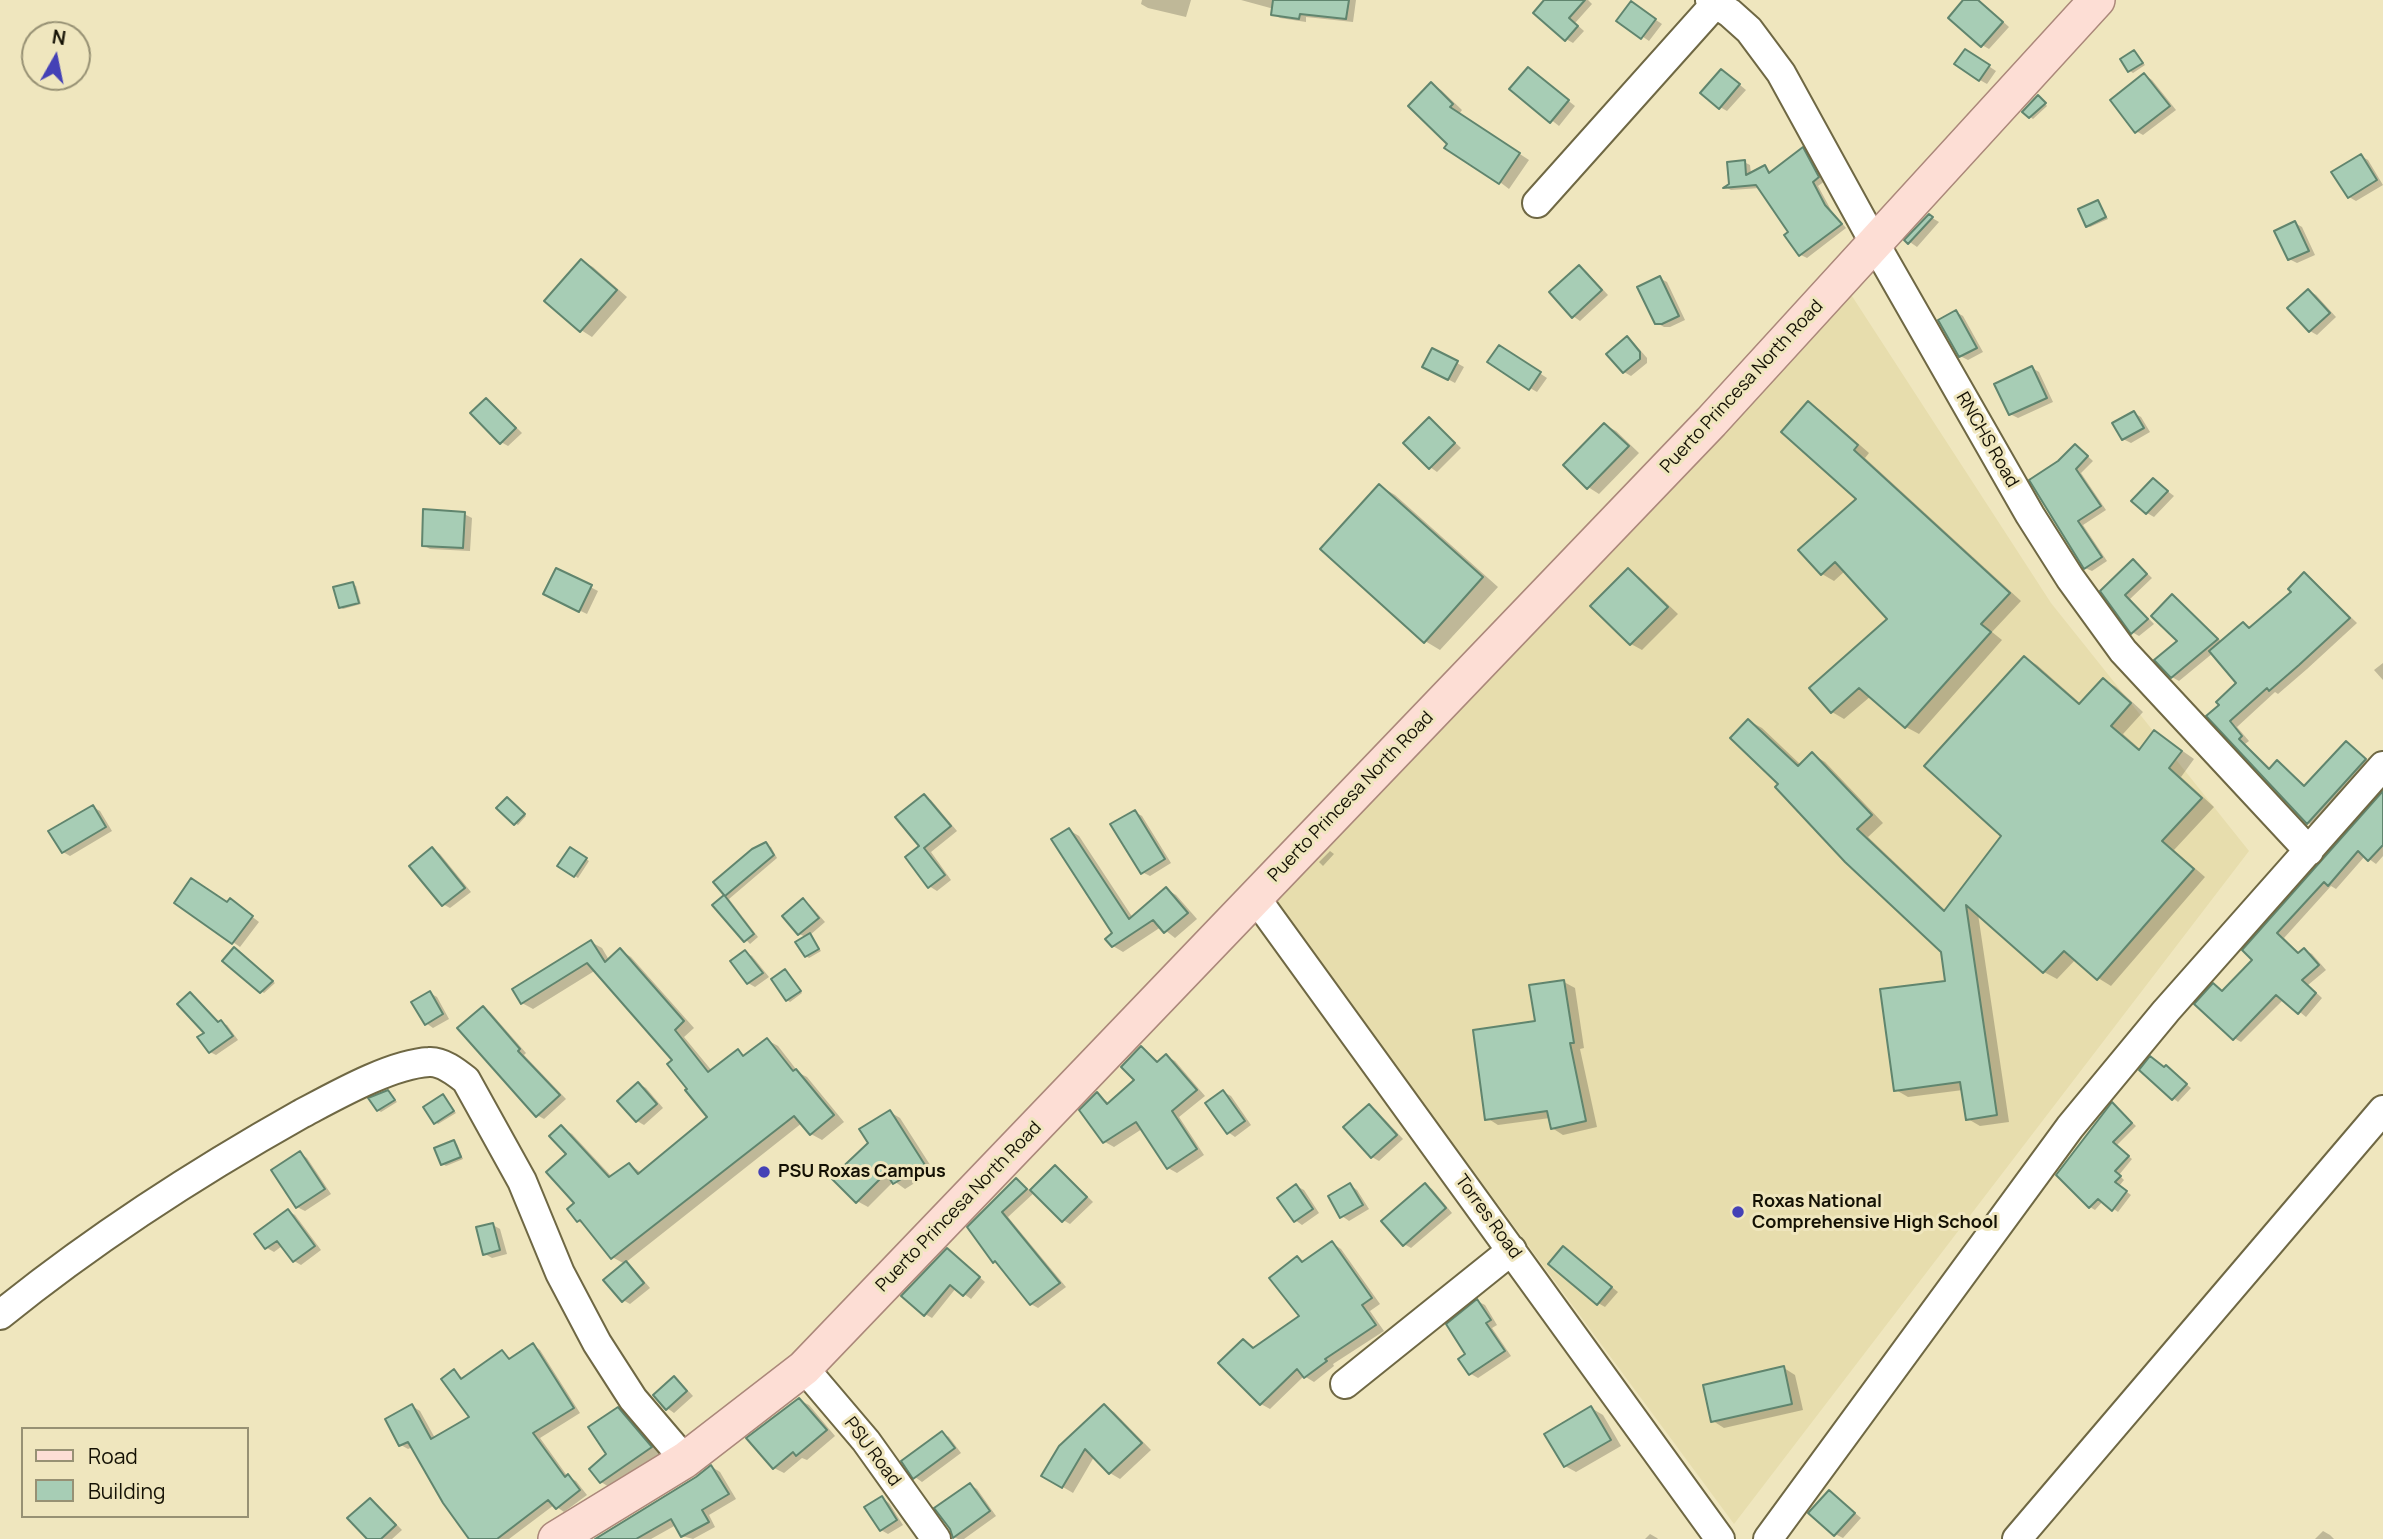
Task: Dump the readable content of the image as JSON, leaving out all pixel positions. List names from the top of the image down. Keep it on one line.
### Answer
{"streets":{"main road":["Puerto Princesa North Road"],"street":["RNCHS Road","Torres Road","PSU Road"]},"crossings":[["Puerto Princesa North Road","RNCHS Road"],["Puerto Princesa North Road","Torres Road"],["Puerto Princesa North Road","PSU Road"]],"places":["PSU Roxas Campus","Roxas National Comprehensive High School"],"legend":["Road","Building"],"north":"top"}
